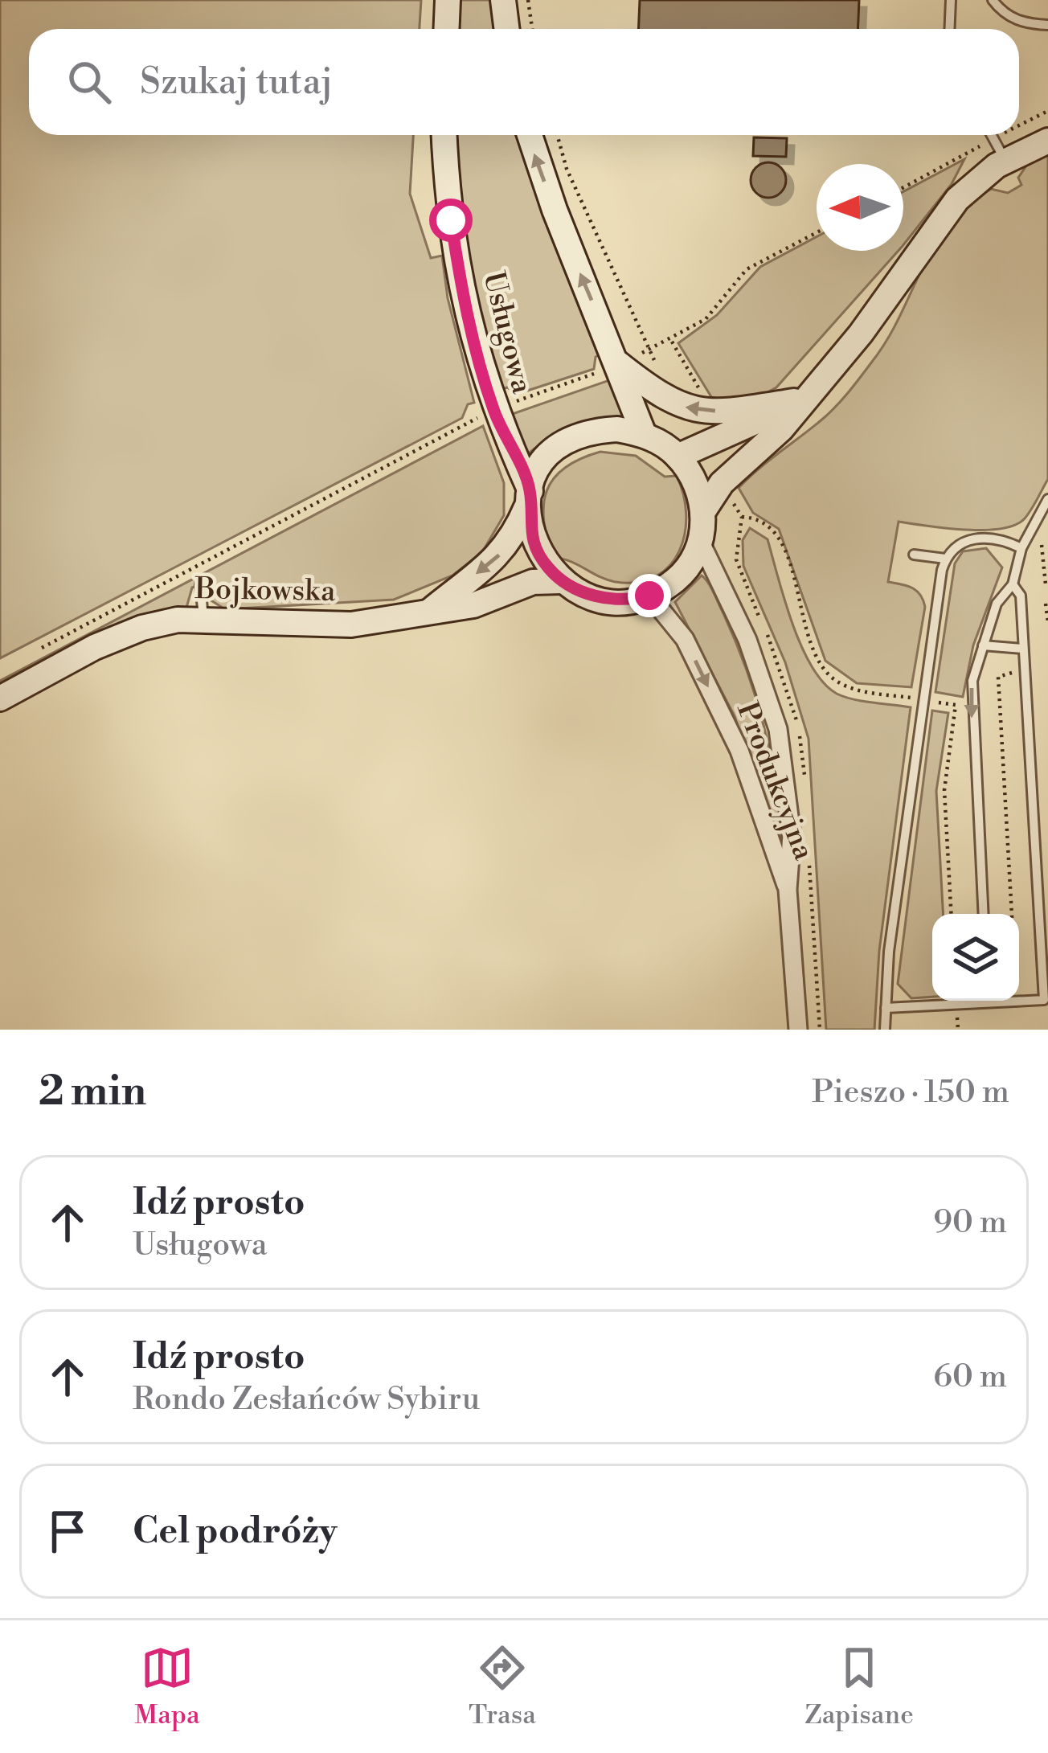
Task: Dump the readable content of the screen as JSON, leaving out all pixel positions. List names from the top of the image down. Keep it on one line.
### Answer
{"streets":{"street":["Usługowa","Bojkowska","Produkcyjna"]},"crossings":[["Usługowa","Bojkowska"],["Usługowa","Produkcyjna"],["Bojkowska","Produkcyjna"]],"north":"left","page":{"search":"Szukaj tutaj","heading":["2 min","Pieszo · 150 m"],"list":[["Idź prosto","Usługowa","90 m"],["Idź prosto","Rondo Zesłańców Sybiru","60 m"],"Cel podróży"],"nav":["Mapa","Trasa","Zapisane"]}}
